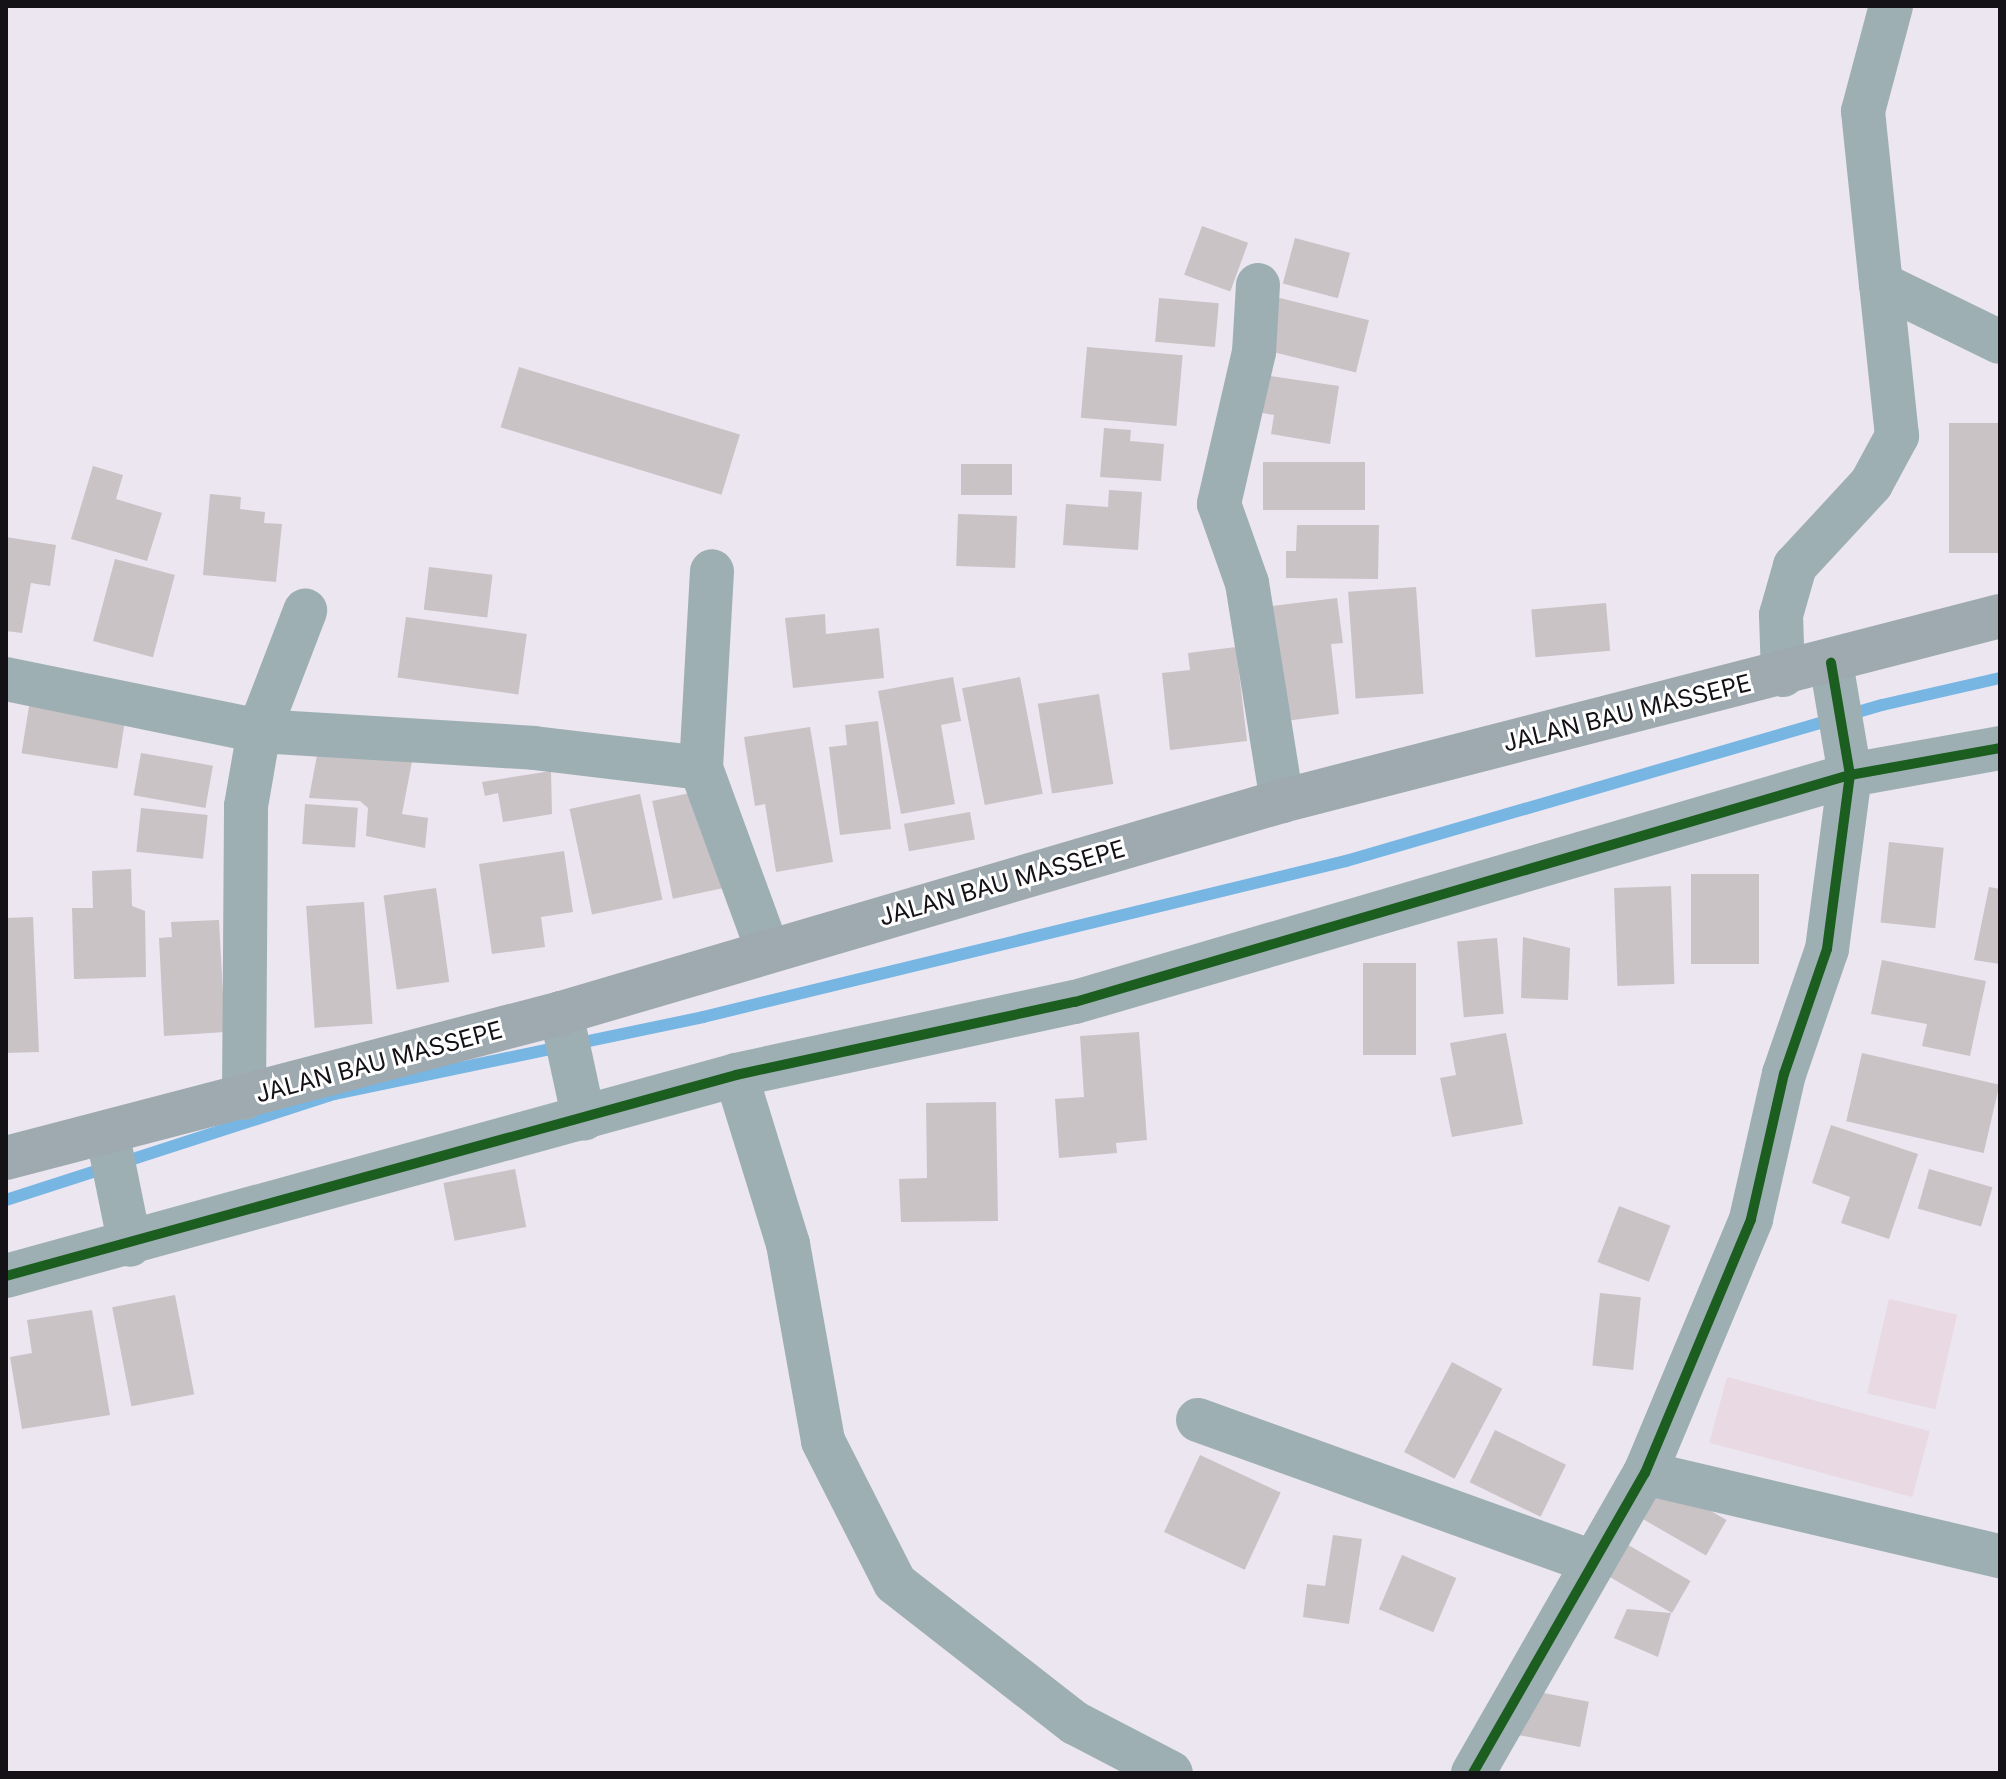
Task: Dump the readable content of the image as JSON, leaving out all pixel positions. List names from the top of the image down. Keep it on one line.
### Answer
{"streets":{"main road":["JALAN BAU MASSEPE"]}}
